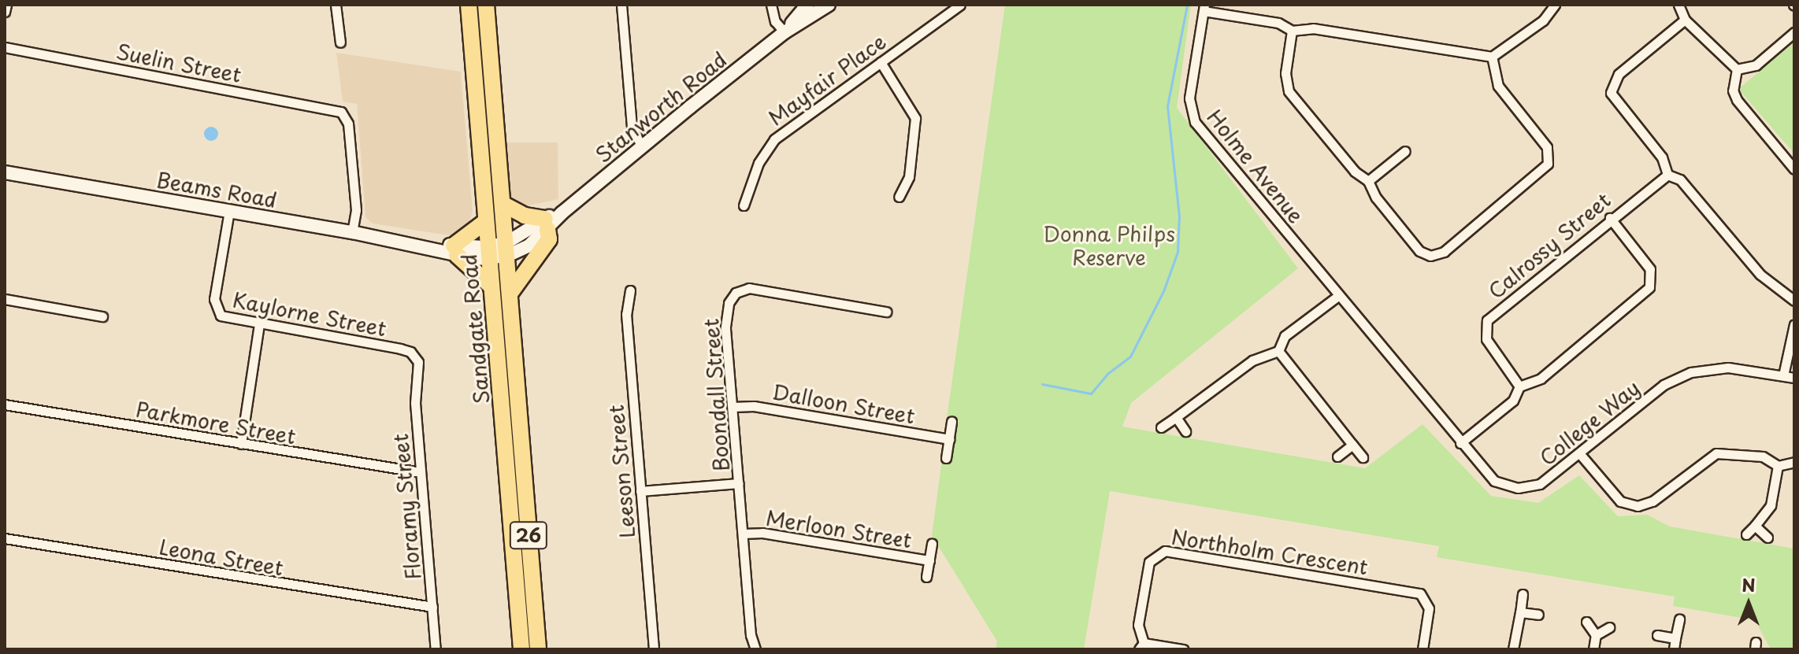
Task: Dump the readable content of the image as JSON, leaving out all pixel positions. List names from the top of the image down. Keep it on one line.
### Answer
{"streets":{"highway":["Sandgate Road","26"],"main road":["Stanworth Road","Beams Road"],"street":["Suelin Street","Mayfair Place","Holme Avenue","Calrossy Street","Kaylorne Street","Boondall Street","Dalloon Street","Parkmore Street","College Way","Leeson Street","Floramy Street","Merloon Street","Northholm Crescent","Leona Street"]},"crossings":[["Suelin Street","Beams Road"],["Stanworth Road","Beams Road"],["Stanworth Road","Sandgate Road"],["Holme Avenue","College Way"],["Beams Road","Kaylorne Street"],["Beams Road","Sandgate Road"],["Kaylorne Street","Floramy Street"],["Boondall Street","Dalloon Street"],["Boondall Street","Merloon Street"],["Parkmore Street","Floramy Street"],["Floramy Street","Leona Street"]],"parks":["Donna Philps Reserve"],"north":"top"}
